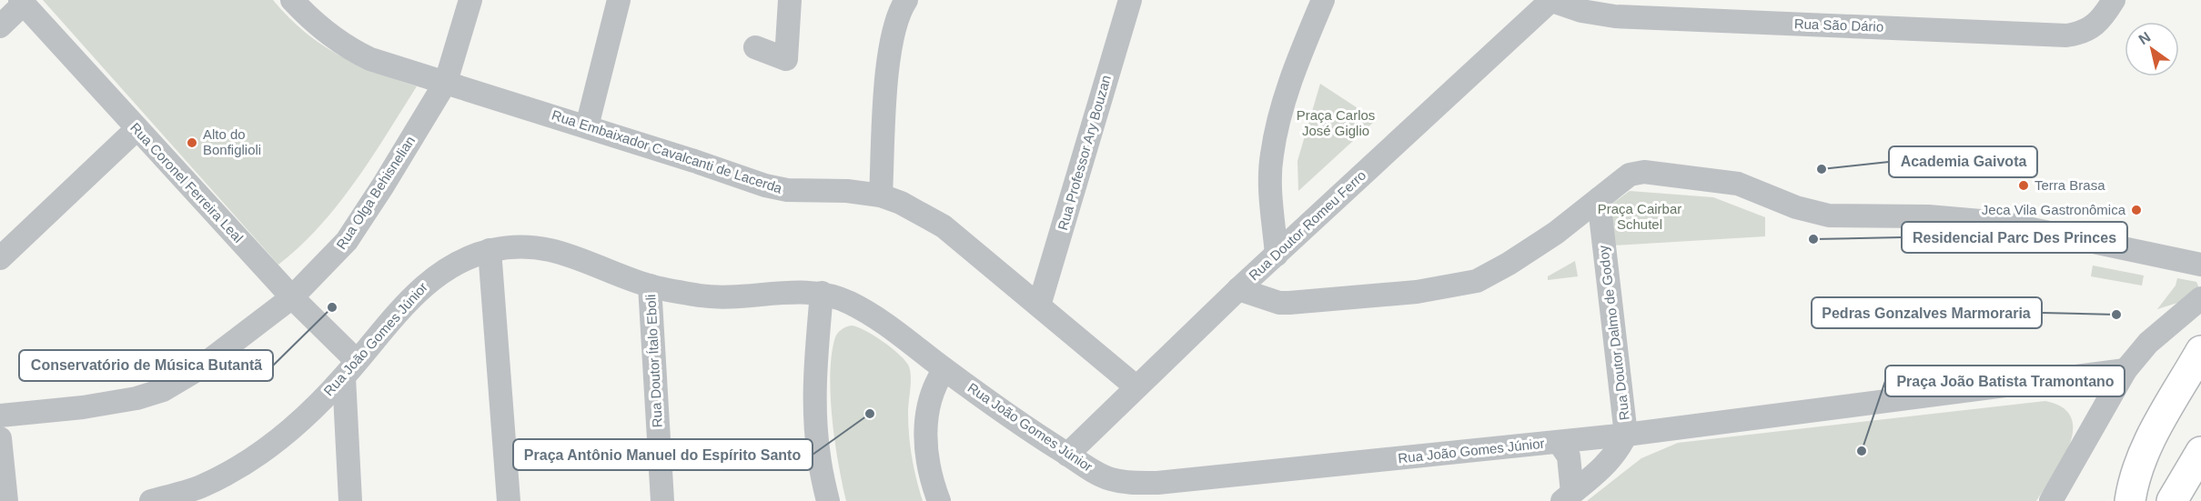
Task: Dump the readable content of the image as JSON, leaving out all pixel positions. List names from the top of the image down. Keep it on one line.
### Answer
{"streets":{"street":["Rua São Dário","Rua Embaixador Cavalcanti de Lacerda","Rua Professor Ary Bouzan","Rua Coronel Ferreira Leal","Rua Olga Behisnelian","Rua Doutor Romeu Ferro","Rua Doutor Dalmo de Godoy","Rua João Gomes Júnior","Rua Doutor Ítalo Eboli"]},"crossings":[["Rua São Dário","Rua Doutor Romeu Ferro"],["Rua Embaixador Cavalcanti de Lacerda","Rua Professor Ary Bouzan"],["Rua Embaixador Cavalcanti de Lacerda","Rua Olga Behisnelian"],["Rua Embaixador Cavalcanti de Lacerda","Rua Doutor Romeu Ferro"],["Rua Coronel Ferreira Leal","Rua Olga Behisnelian"],["Rua Coronel Ferreira Leal","Rua João Gomes Júnior"],["Rua Doutor Romeu Ferro","Rua João Gomes Júnior"],["Rua Doutor Dalmo de Godoy","Rua João Gomes Júnior"],["Rua João Gomes Júnior","Rua Doutor Ítalo Eboli"]],"parks":["Praça Carlos José Giglio","Praça Cairbar Schutel"],"places":["Alto do Bonfiglioli","Academia Gaivota","Terra Brasa","Jeca Vila Gastronômica","Residencial Parc Des Princes","Conservatório de Música Butantã","Pedras Gonzalves Marmoraria","Praça Antônio Manuel do Espírito Santo","Praça João Batista Tramontano"],"north":"top left"}
